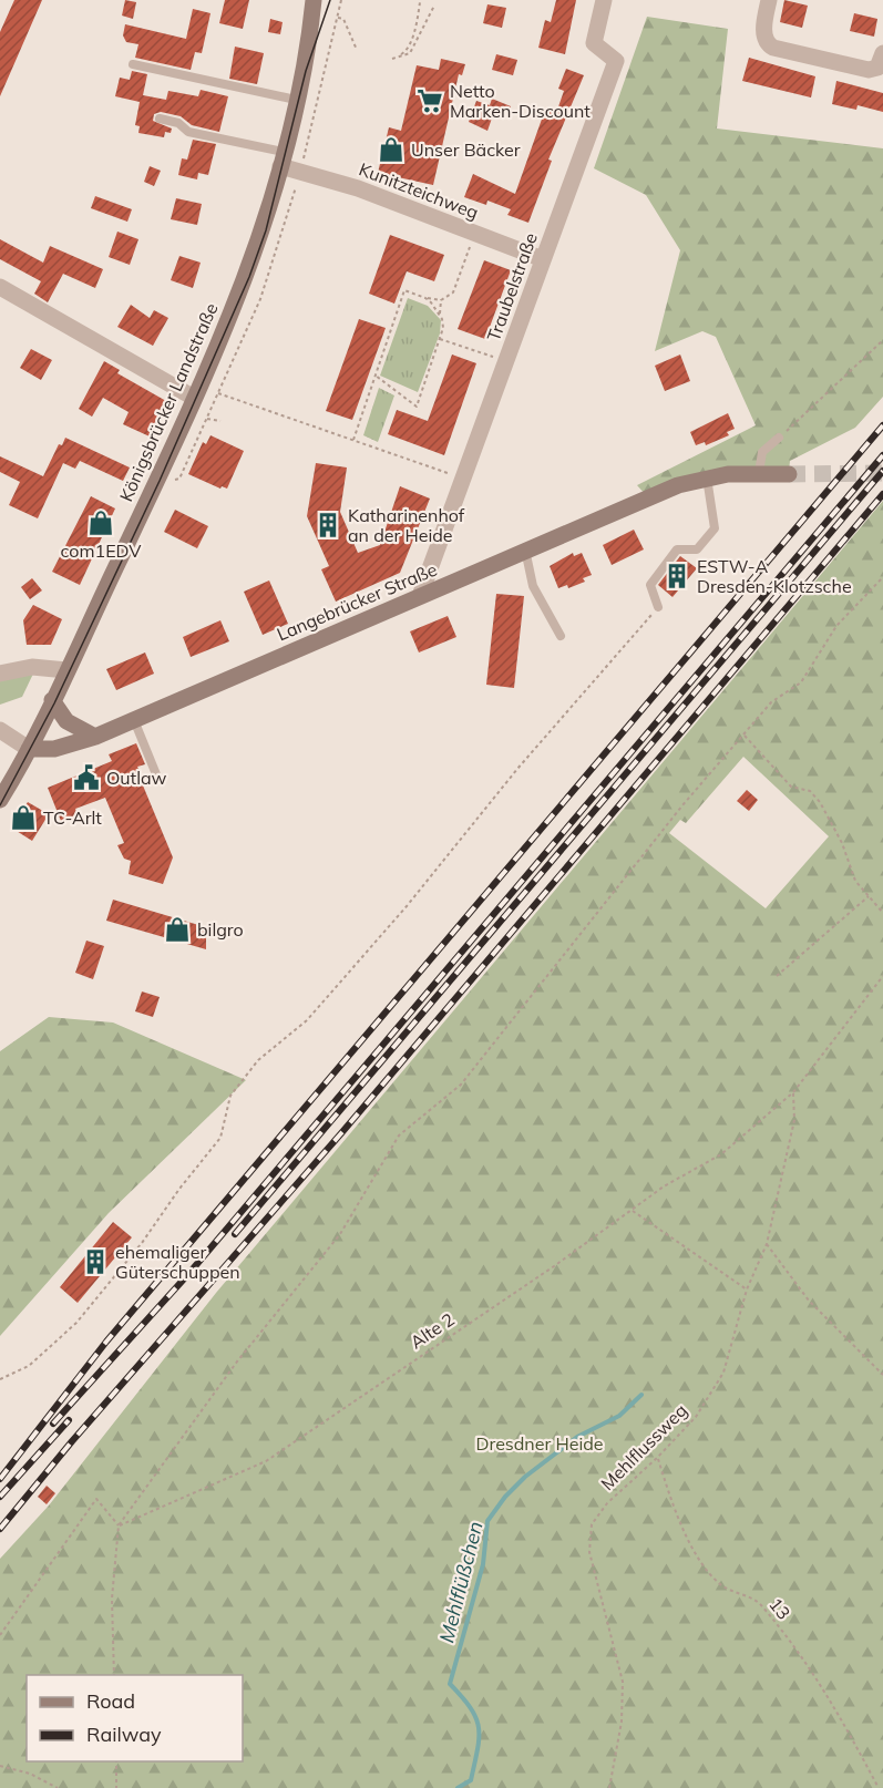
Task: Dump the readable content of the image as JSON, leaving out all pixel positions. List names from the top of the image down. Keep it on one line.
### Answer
{"streets":{"main road":["Königsbrücker Landstraße","Langebrücker Straße"],"street":["Kunitzteichweg","Traubelstraße"],"path":["Alte 2","Mehlflussweg","13"]},"crossings":[["Kunitzteichweg","Traubelstraße"],["Kunitzteichweg","Königsbrücker Landstraße"],["Traubelstraße","Langebrücker Straße"],["Königsbrücker Landstraße","Langebrücker Straße"],["Alte 2","Mehlflussweg"],["Mehlflussweg","13"]],"water":["Mehlflüßchen"],"parks":["Dresdner Heide"],"places":{"supermarket":["Netto Marken-Discount"],"shop":["Unser Bäcker","com1EDV","TC-Arlt","bilgro"],"building":["Katharinenhof an der Heide","ESTW-A Dresden-Klotzsche","ehemaliger Güterschuppen"],"public building":["Outlaw"]},"legend":["Road","Railway"]}
